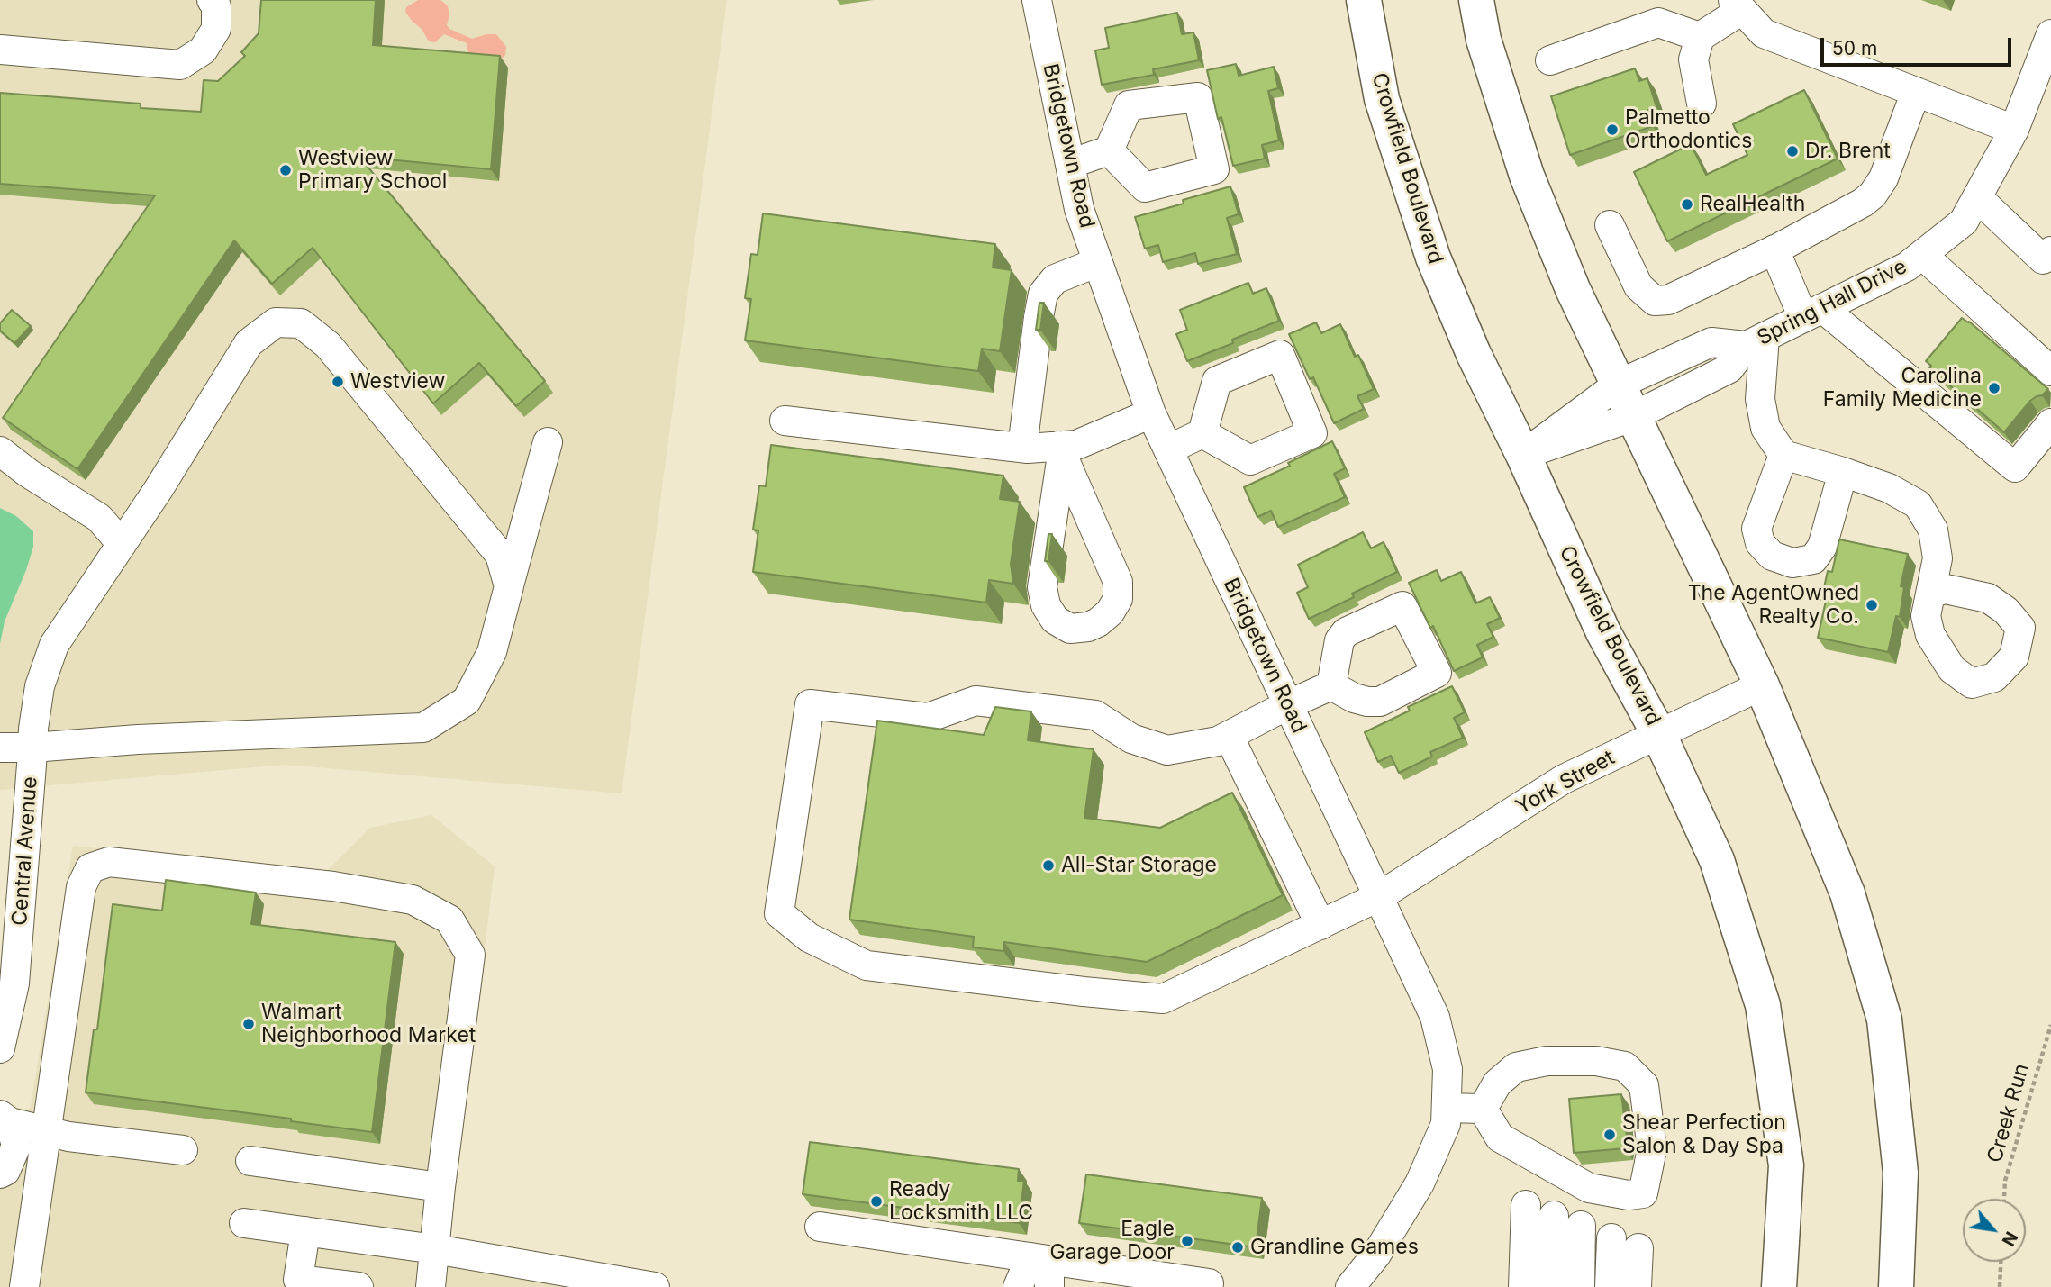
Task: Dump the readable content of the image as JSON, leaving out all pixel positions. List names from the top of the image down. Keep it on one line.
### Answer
{"streets":{"main road":["Crowfield Boulevard"],"street":["Bridgetown Road","Spring Hall Drive","York Street","Central Avenue"],"path":["Creek Run"]},"crossings":[["Bridgetown Road","York Street"],["Crowfield Boulevard","Spring Hall Drive"],["Crowfield Boulevard","York Street"]],"places":["Palmetto Orthodontics","Dr. Brent","Westview Primary School","RealHealth","Westview","Carolina Family Medicine","The AgentOwned Realty Co.","All-Star Storage","Walmart Neighborhood Market","Shear Perfection Salon & Day Spa","Ready Locksmith LLC","Eagle Garage Door","Grandline Games"],"scale_bar":"50 m","north":"bottom right"}
